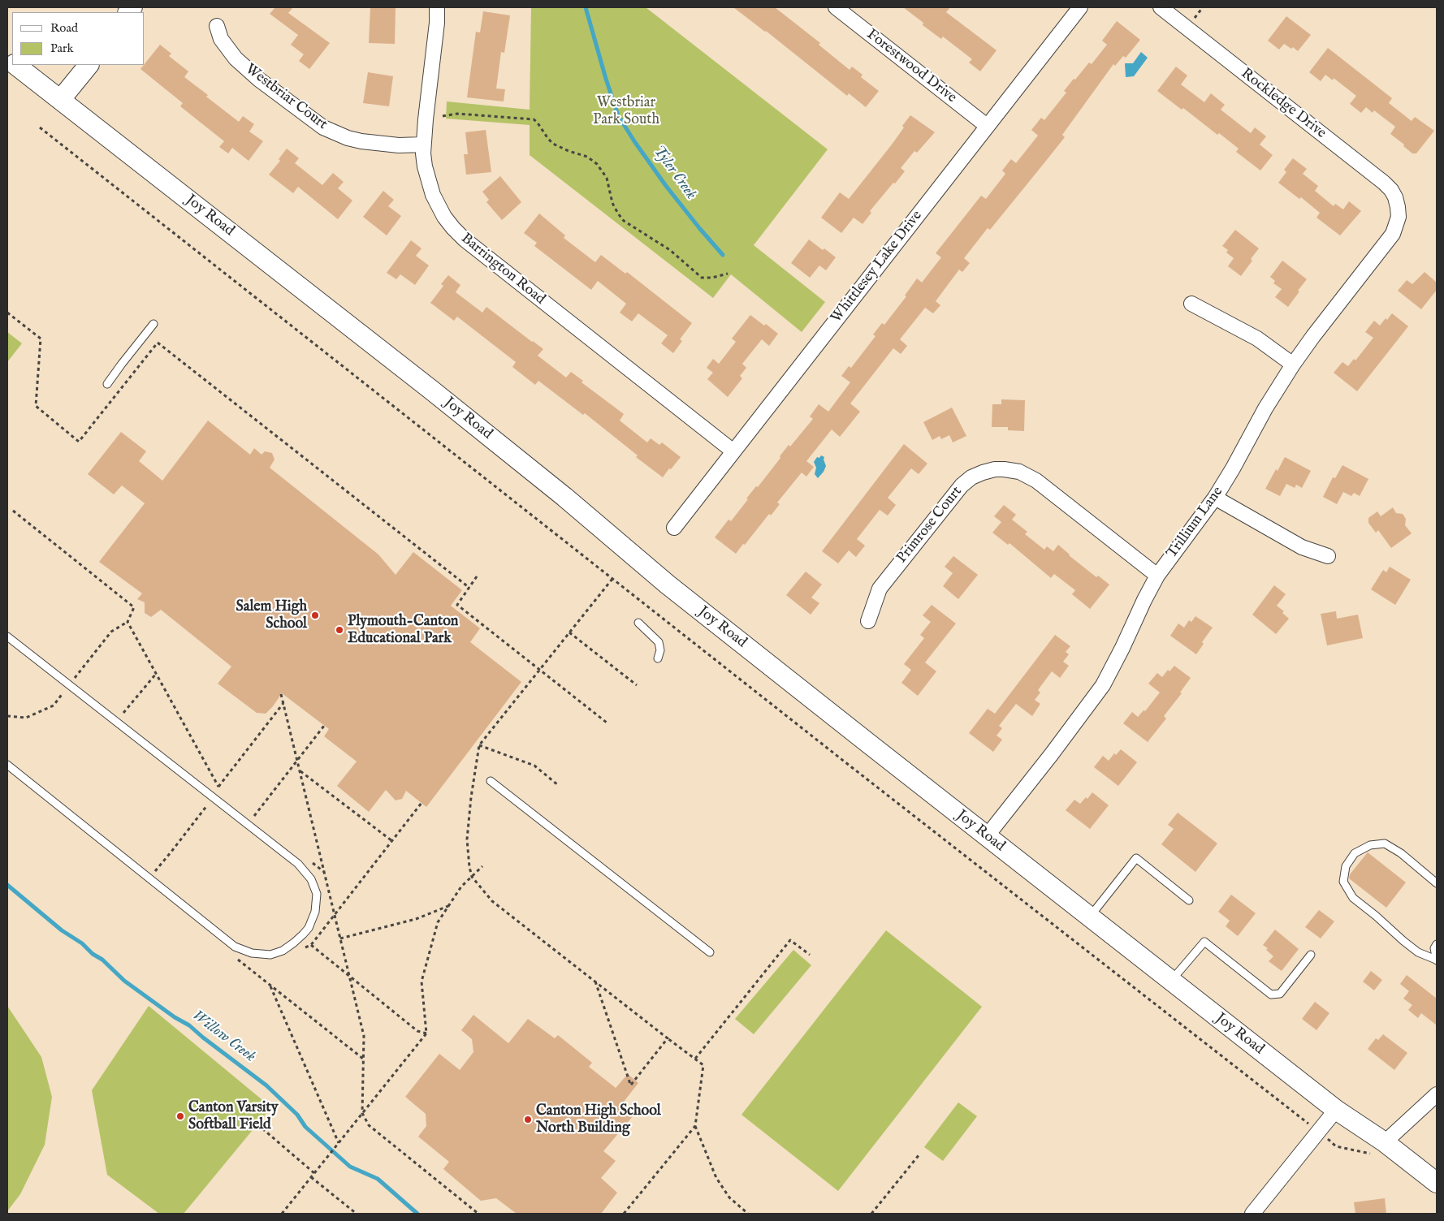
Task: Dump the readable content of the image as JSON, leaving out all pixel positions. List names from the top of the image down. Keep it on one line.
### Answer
{"streets":{"street":["Forestwood Drive","Westbriar Court","Rockledge Drive","Joy Road","Whittlesey Lake Drive","Barrington Road","Trillium Lane","Primrose Court"]},"crossings":[["Forestwood Drive","Whittlesey Lake Drive"],["Westbriar Court","Barrington Road"],["Rockledge Drive","Trillium Lane"],["Joy Road","Trillium Lane"],["Whittlesey Lake Drive","Barrington Road"],["Trillium Lane","Primrose Court"]],"water":["Tyler Creek","Willow Creek"],"parks":["Westbriar Park South"],"places":["Salem High School","Plymouth-Canton Educational Park","Canton Varsity Softball Field","Canton High School North Building"],"legend":["Road","Park"]}
